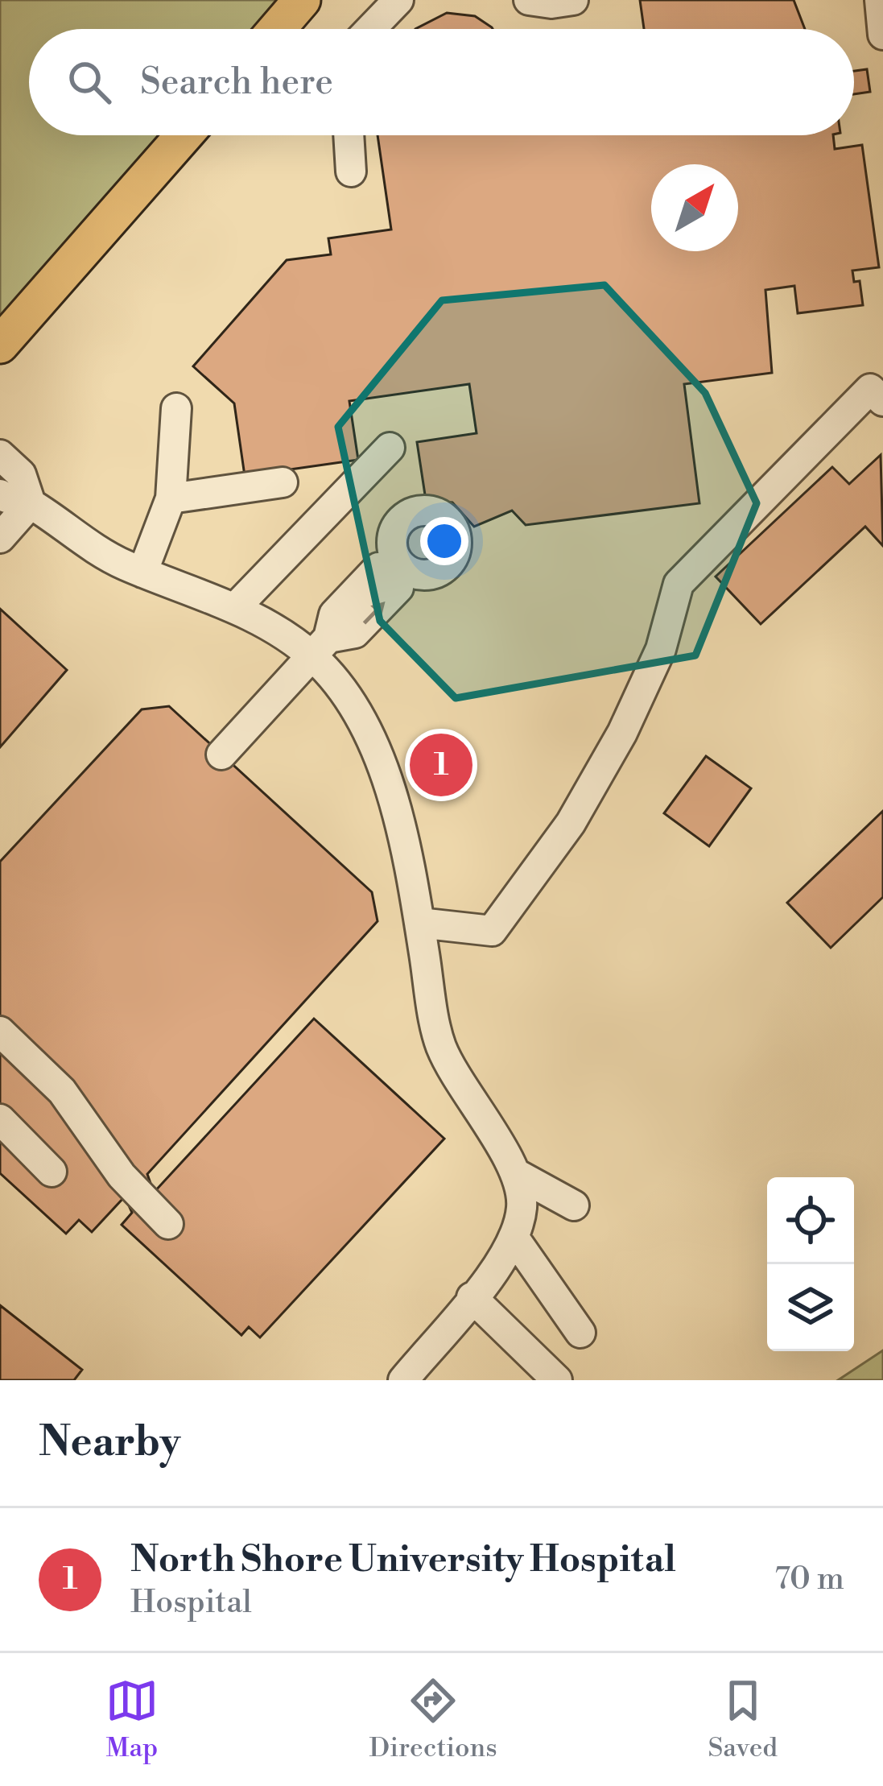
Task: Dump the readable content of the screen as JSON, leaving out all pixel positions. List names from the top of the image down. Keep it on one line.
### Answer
{"north":"top right","page":{"search":"Search here","pins":"1","heading":"Nearby","list":[{"mark":"1","name":"North Shore University Hospital","note":"Hospital","value":"70 m"}],"nav":["Map","Directions","Saved"]}}
